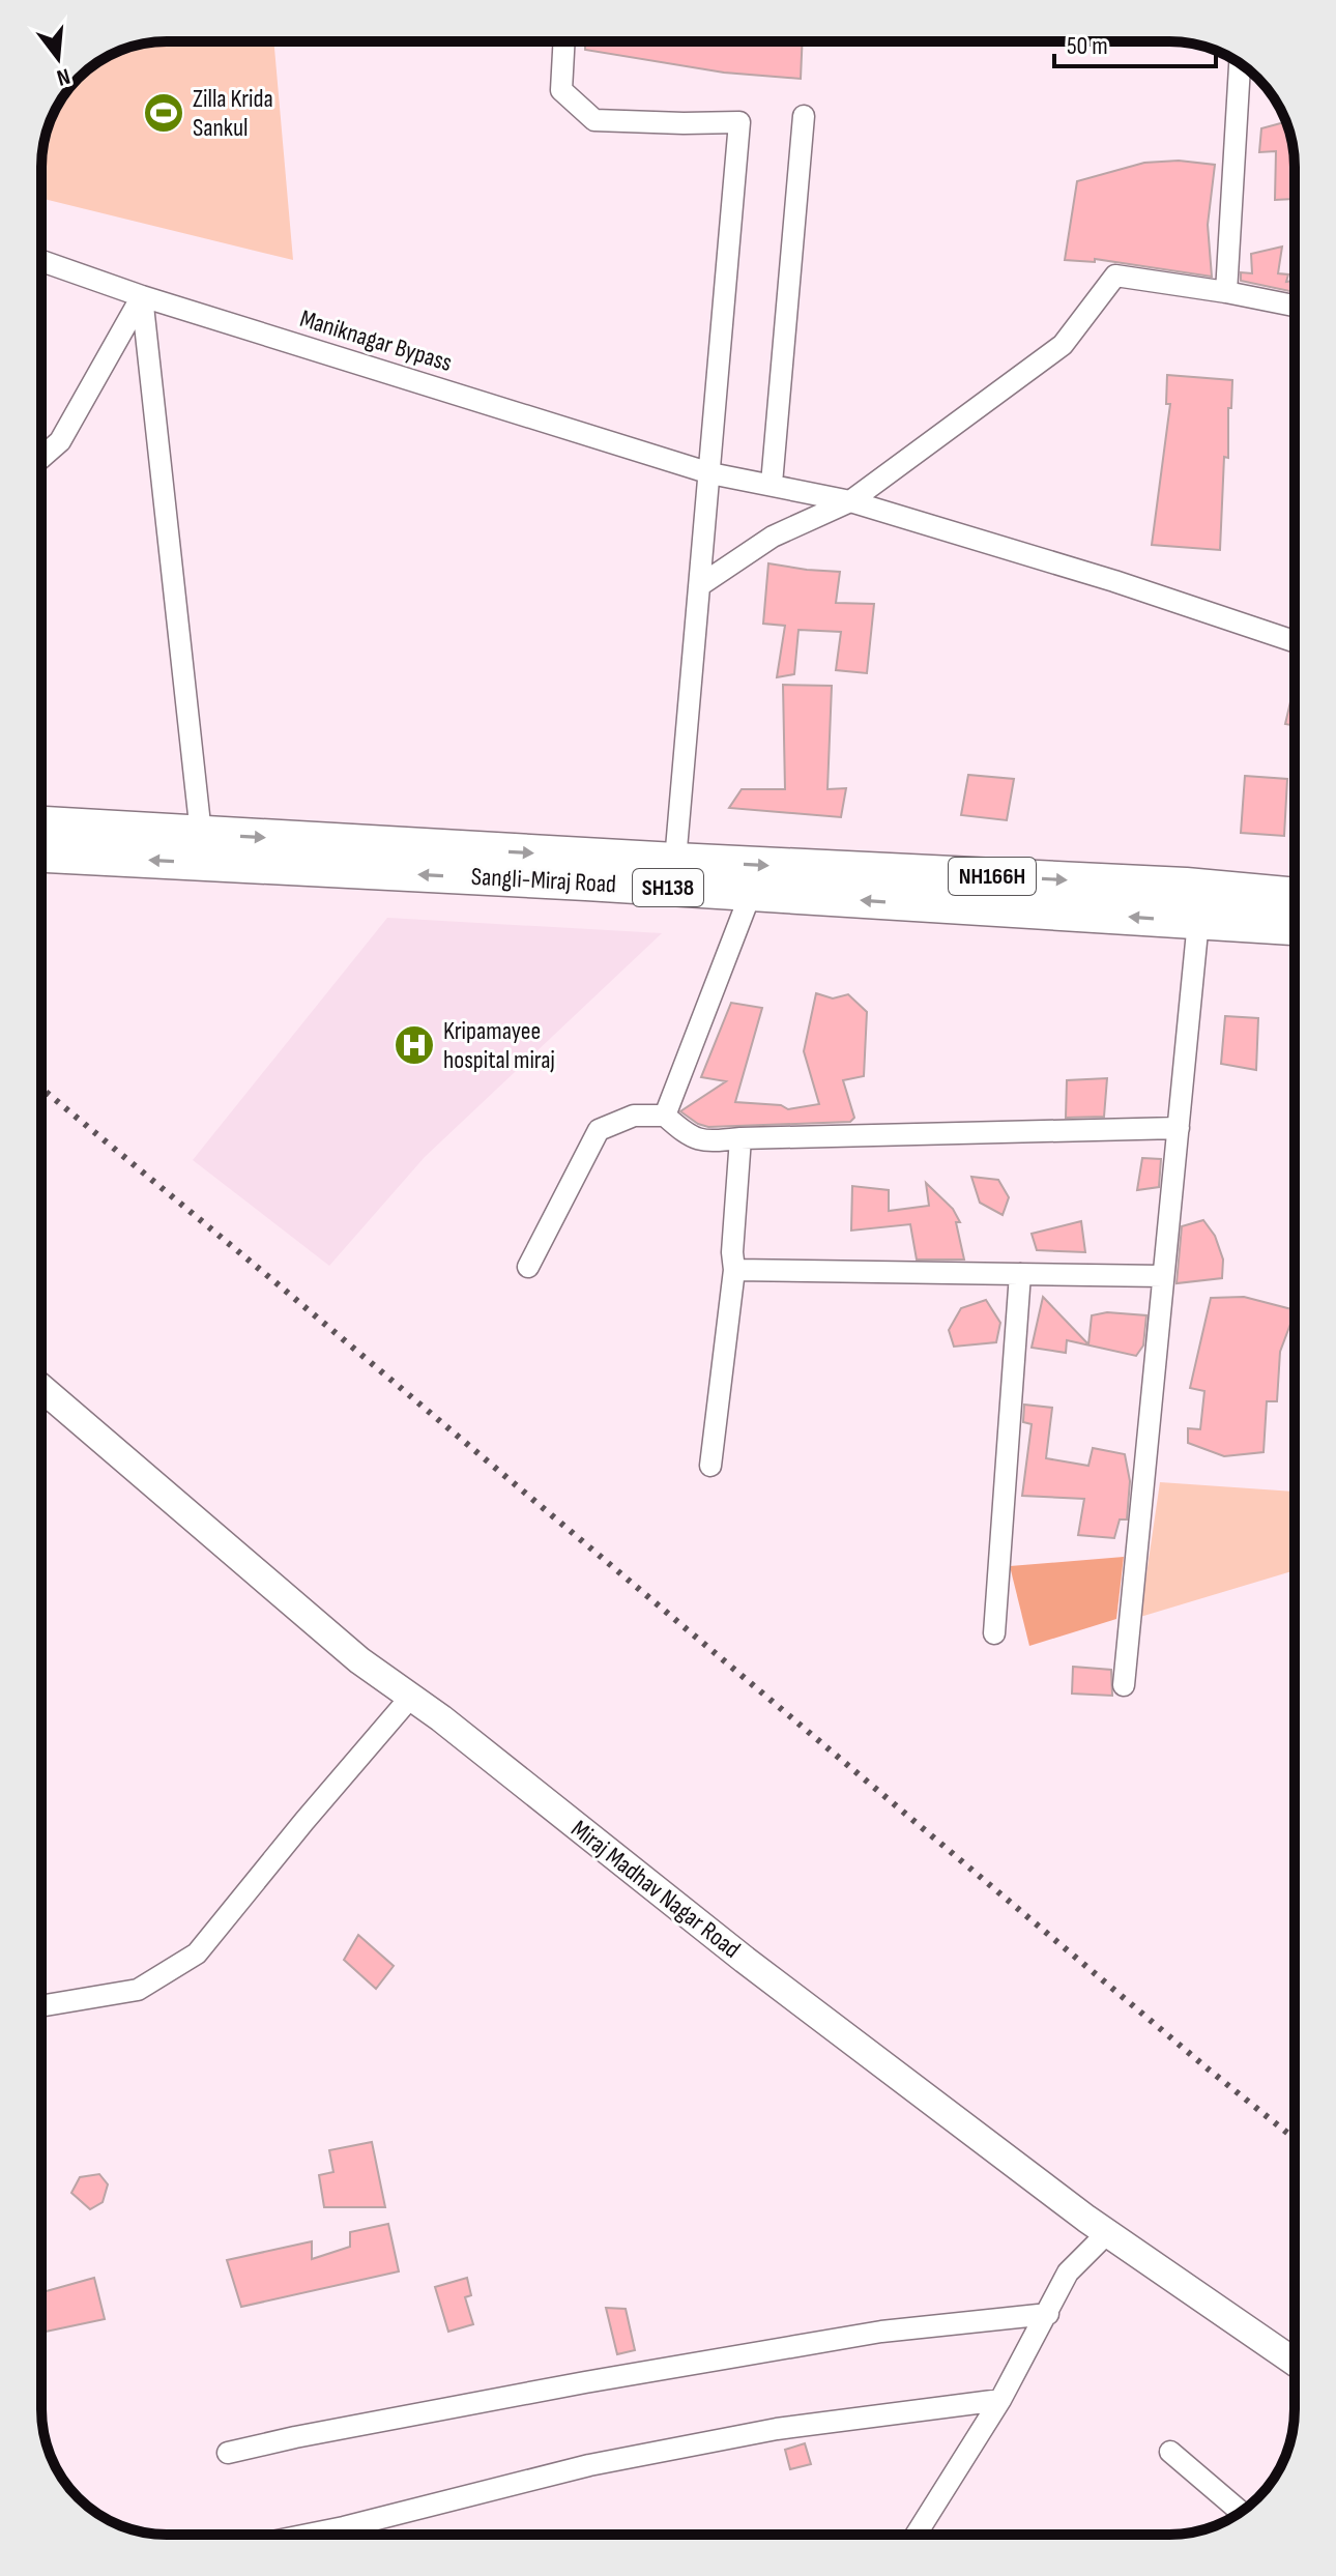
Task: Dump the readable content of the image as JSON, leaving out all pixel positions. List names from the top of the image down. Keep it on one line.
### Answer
{"streets":{"highway":["NH166H","Sangli-Miraj Road","SH138"],"street":["Maniknagar Bypass","Miraj Madhav Nagar Road"]},"places":{"sports":["Zilla Krida Sankul"],"hospital":["Kripamayee hospital miraj"]},"scale_bar":"50 m","north":"bottom"}
